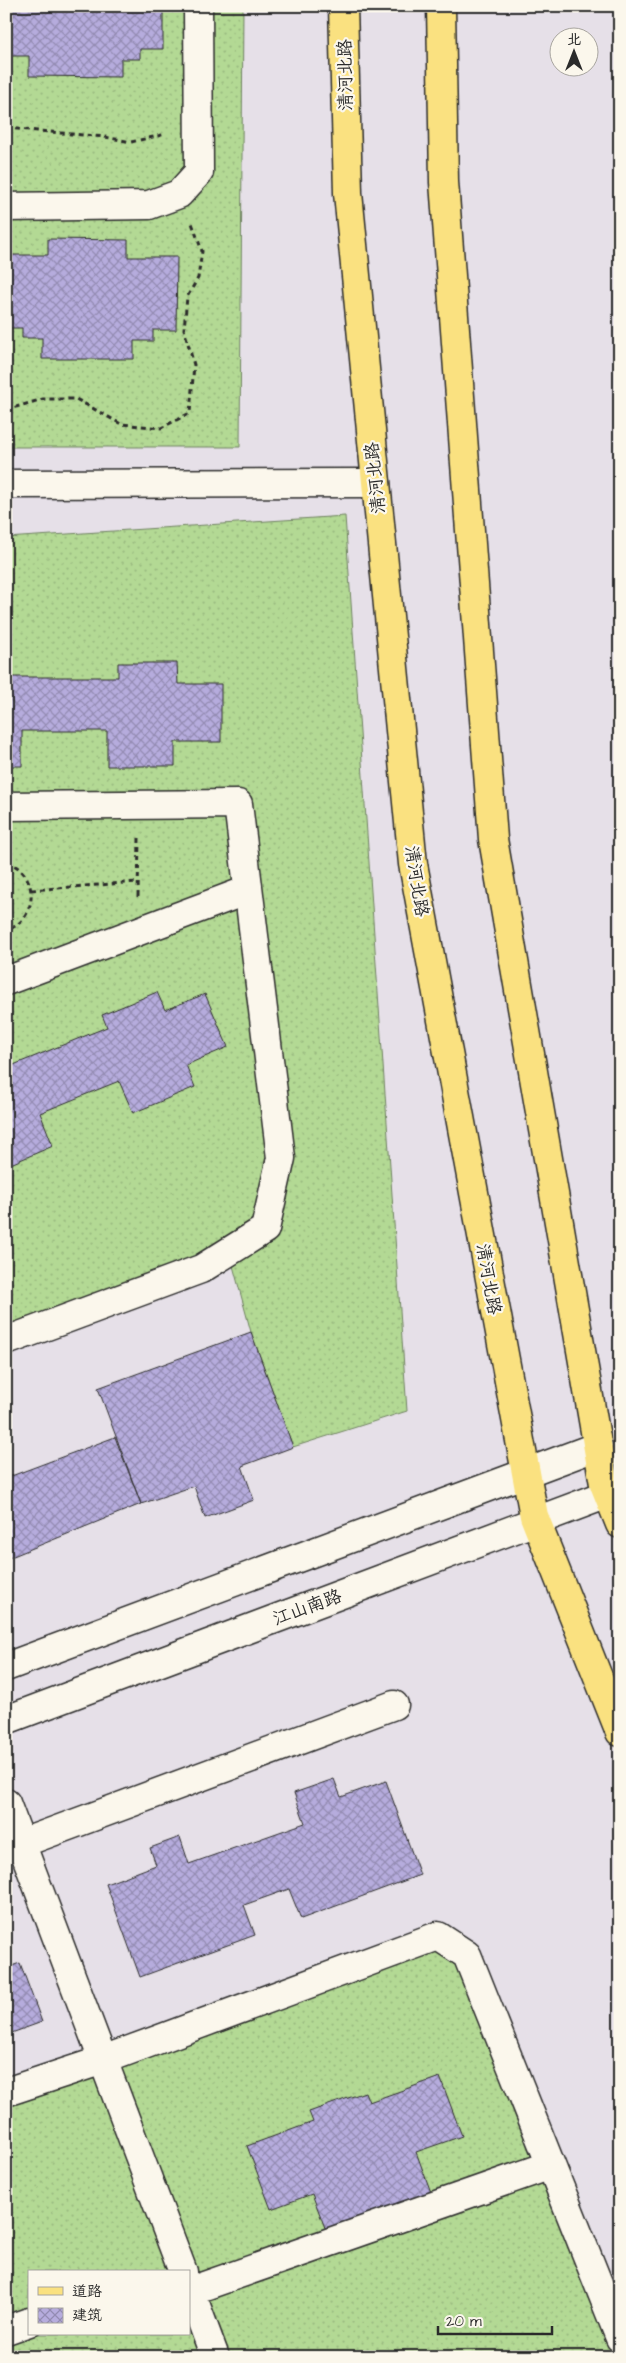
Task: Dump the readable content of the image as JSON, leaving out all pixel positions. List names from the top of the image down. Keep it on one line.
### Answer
{"streets":{"main road":["清河北路"],"street":["江山南路"]},"crossings":[["清河北路","江山南路"]],"legend":["道路","建筑"],"scale_bar":"20 m","north":"top"}
